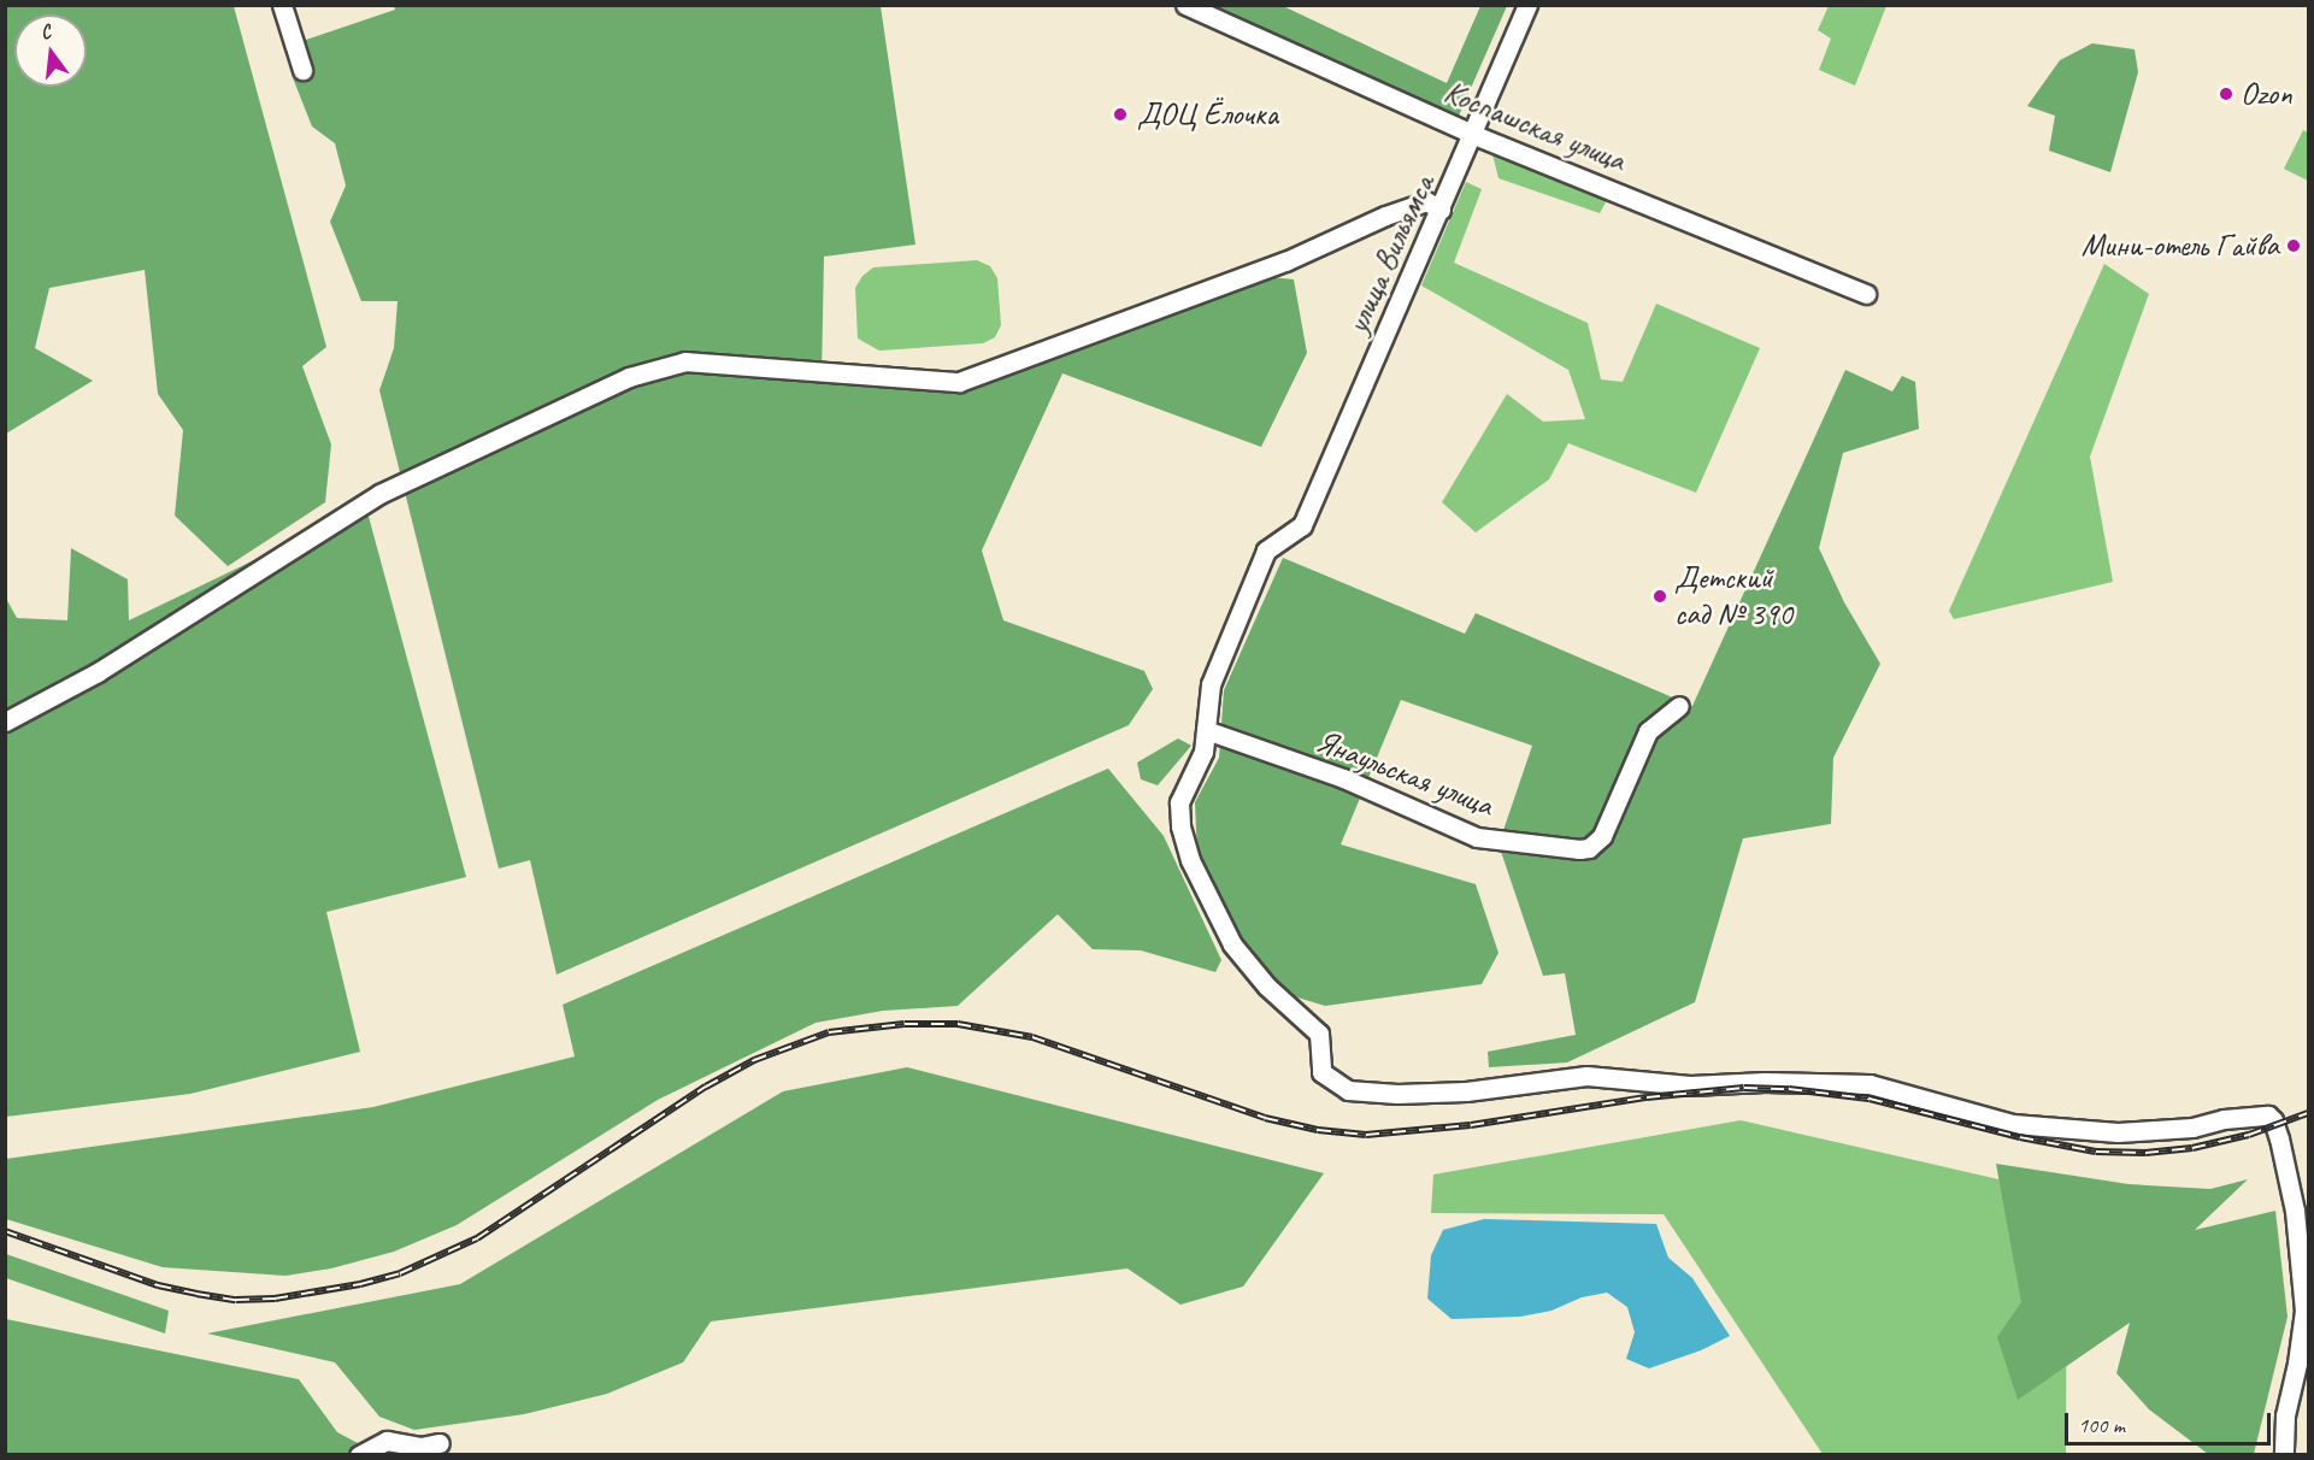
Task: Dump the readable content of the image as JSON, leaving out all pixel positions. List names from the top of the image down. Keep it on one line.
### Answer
{"streets":{"street":["Коспашская улица","улица Вильямса","Янаульская улица"]},"crossings":[["Коспашская улица","улица Вильямса"],["улица Вильямса","Янаульская улица"]],"places":["Ozon","ДОЦ Ёлочка","Мини-отель Гайва","Детский сад № 390"],"scale_bar":"100 m","north":"top"}
